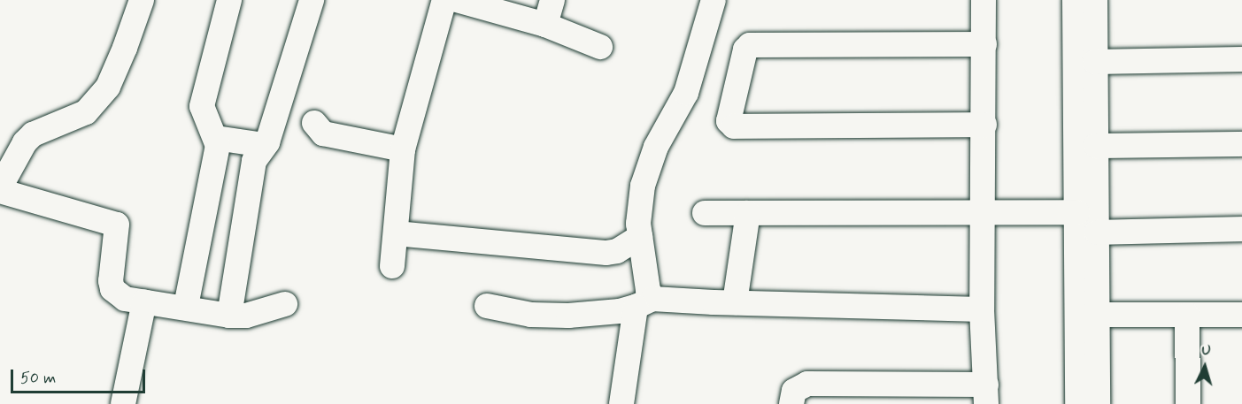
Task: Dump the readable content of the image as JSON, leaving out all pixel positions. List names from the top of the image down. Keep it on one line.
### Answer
{"scale_bar":"50 m","north":"top"}
